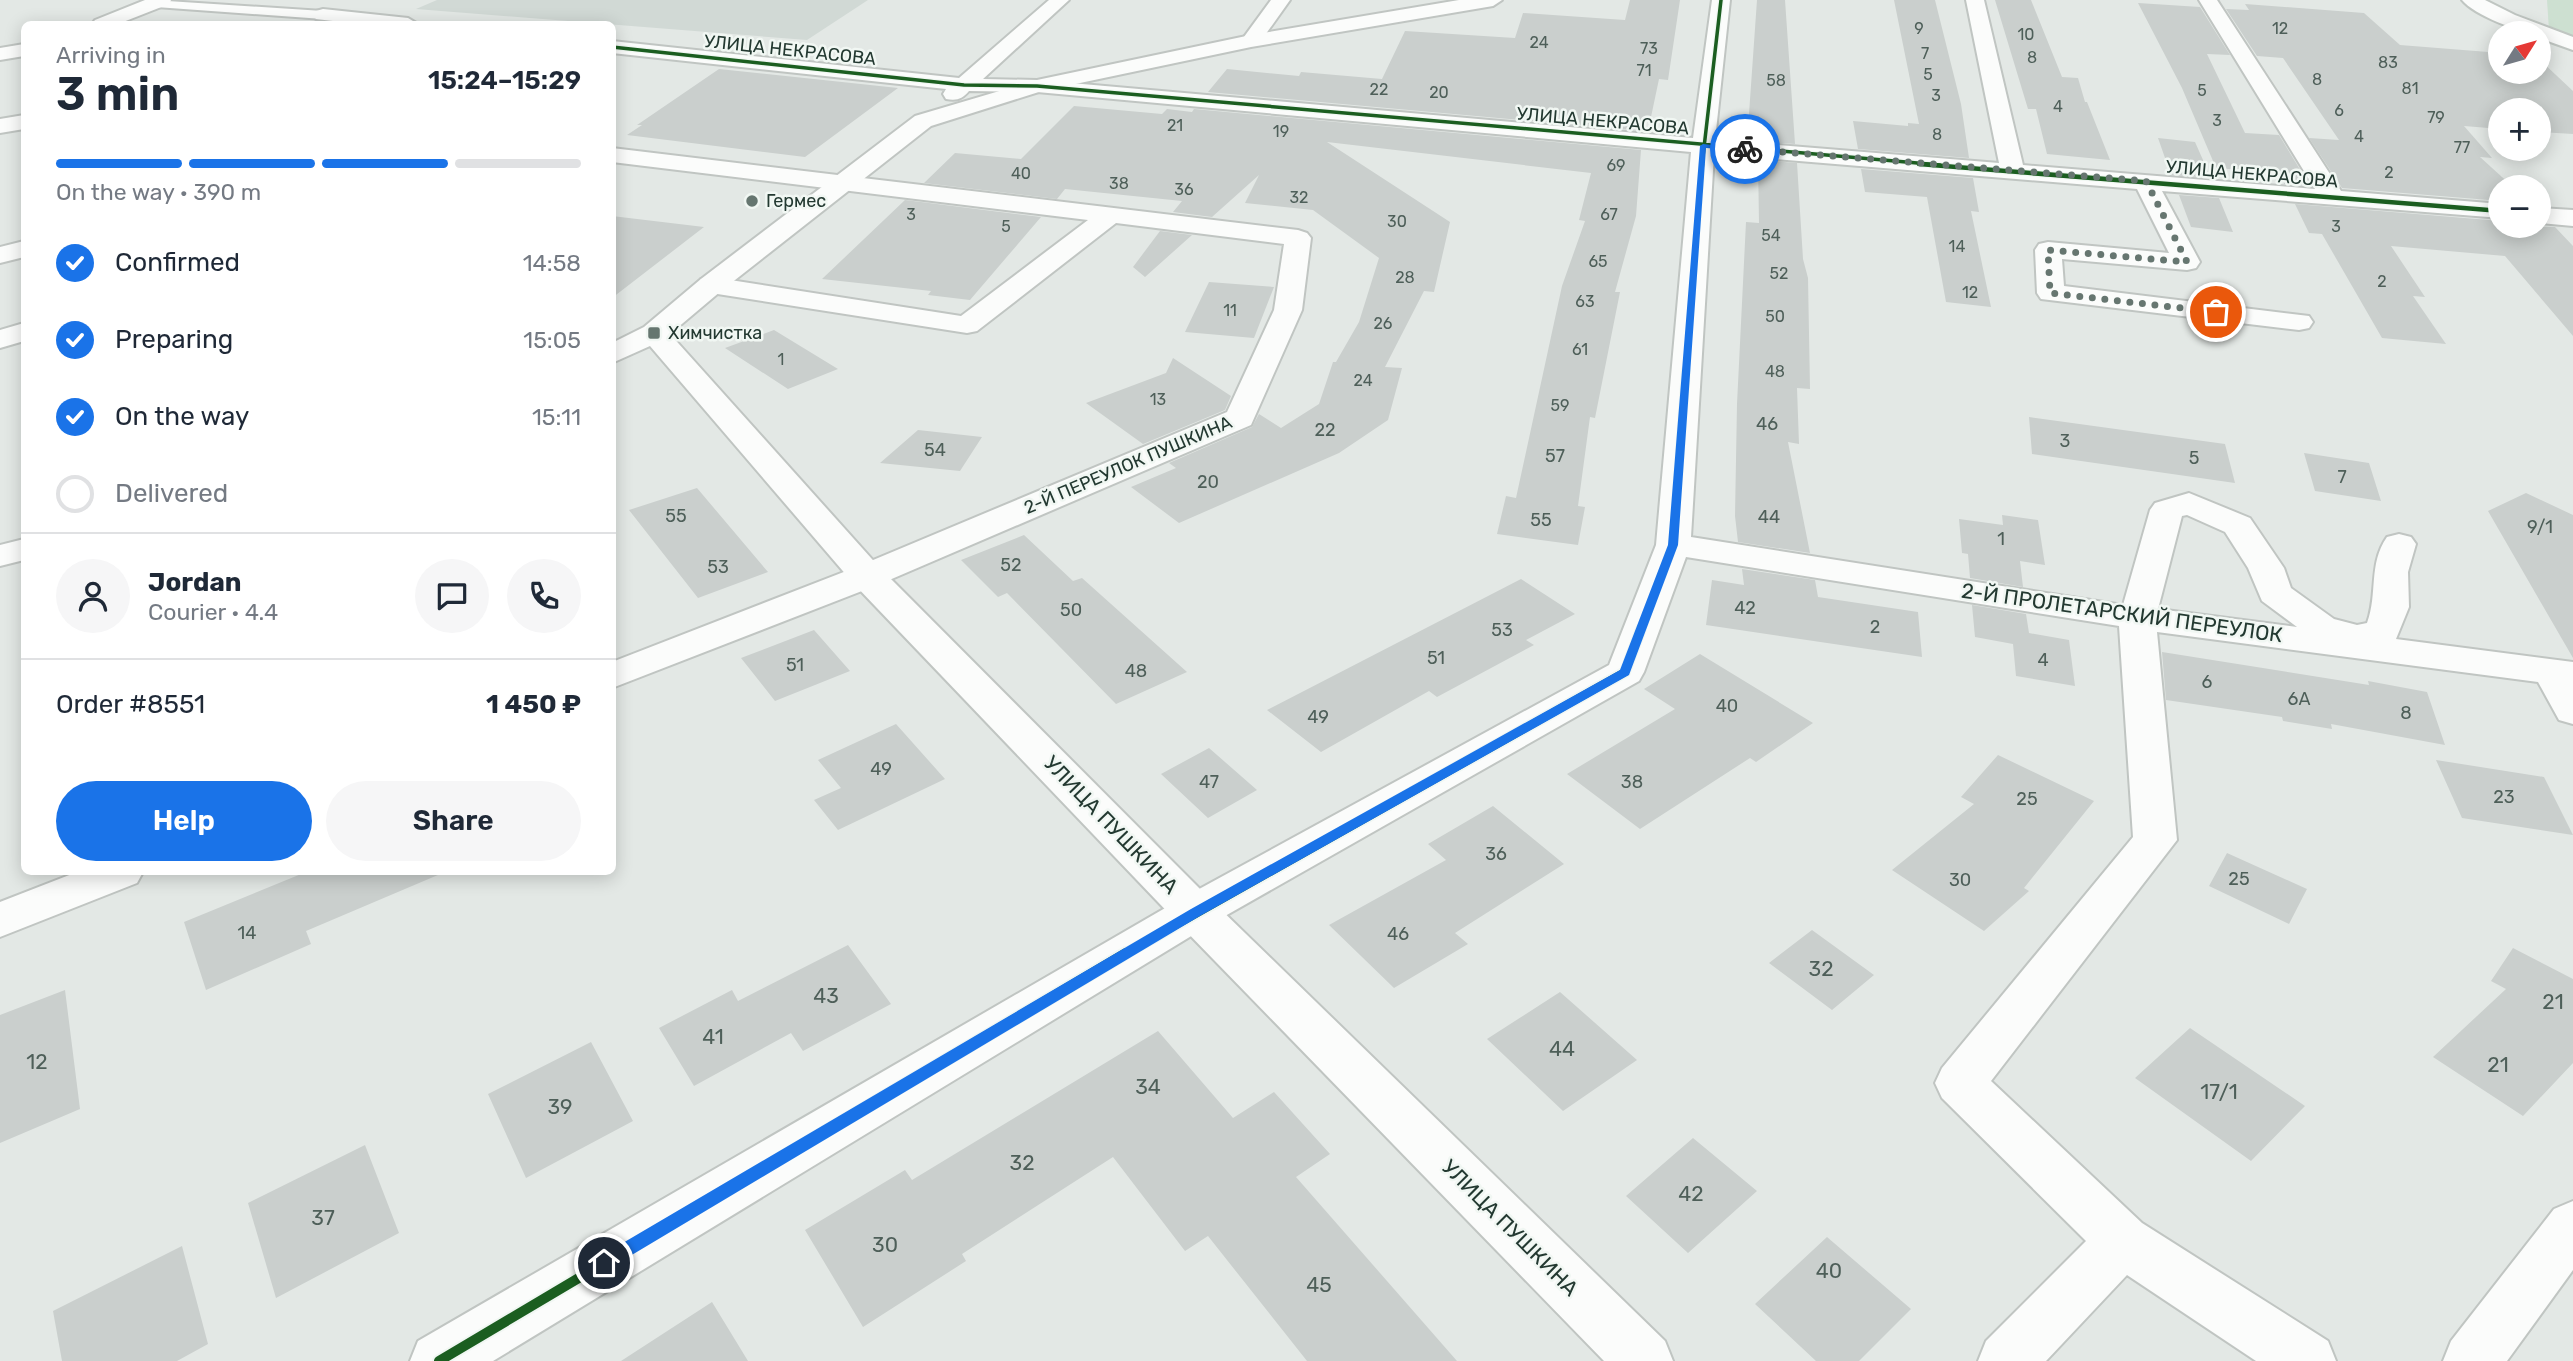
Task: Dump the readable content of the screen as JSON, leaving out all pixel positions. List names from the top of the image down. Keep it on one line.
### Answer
{"streets":{"street":["УЛИЦА НЕКРАСОВА","2-Й ПЕРЕУЛОК ПУШКИНА","2-Й ПРОЛЕТАРСКИЙ ПЕРЕУЛОК","УЛИЦА ПУШКИНА"]},"crossings":[["2-Й ПЕРЕУЛОК ПУШКИНА","УЛИЦА ПУШКИНА"]],"places":{"other":["Гермес"],"transit":["Химчистка"]},"house_numbers":["9","12","10","24","73","7","8","83","71","5","8","58","81","22","5","20","3","4","6","79","3","21","19","8","4","77","69","2","40","38","36","32","3","67","30","5","3","54","14","65","52","28","2","12","63","11","50","26","61","1","48","24","13","59","46","22","3","54","57","5","7","20","55","44","55","9/1","1","52","53","42","50","2","53","51","4","51","48","6","6А","40","8","49","49","47","38","23","25","36","25","30","14","46","32","43","21","41","44","12","21","34","17/1","39","32","42","37","30","40","45"],"north":"top right","page":{"map_buttons":["+","−"],"heading":["3 min","Arriving in","15:24–15:29"],"panel":["Jordan","Courier · 4.4","Order #8551","1 450 ₽"],"bar":"On the way · 390 m","list":[["Confirmed","14:58"],["Preparing","15:05"],["On the way","15:11"],"Delivered"],"buttons":["Help","Share"]}}
